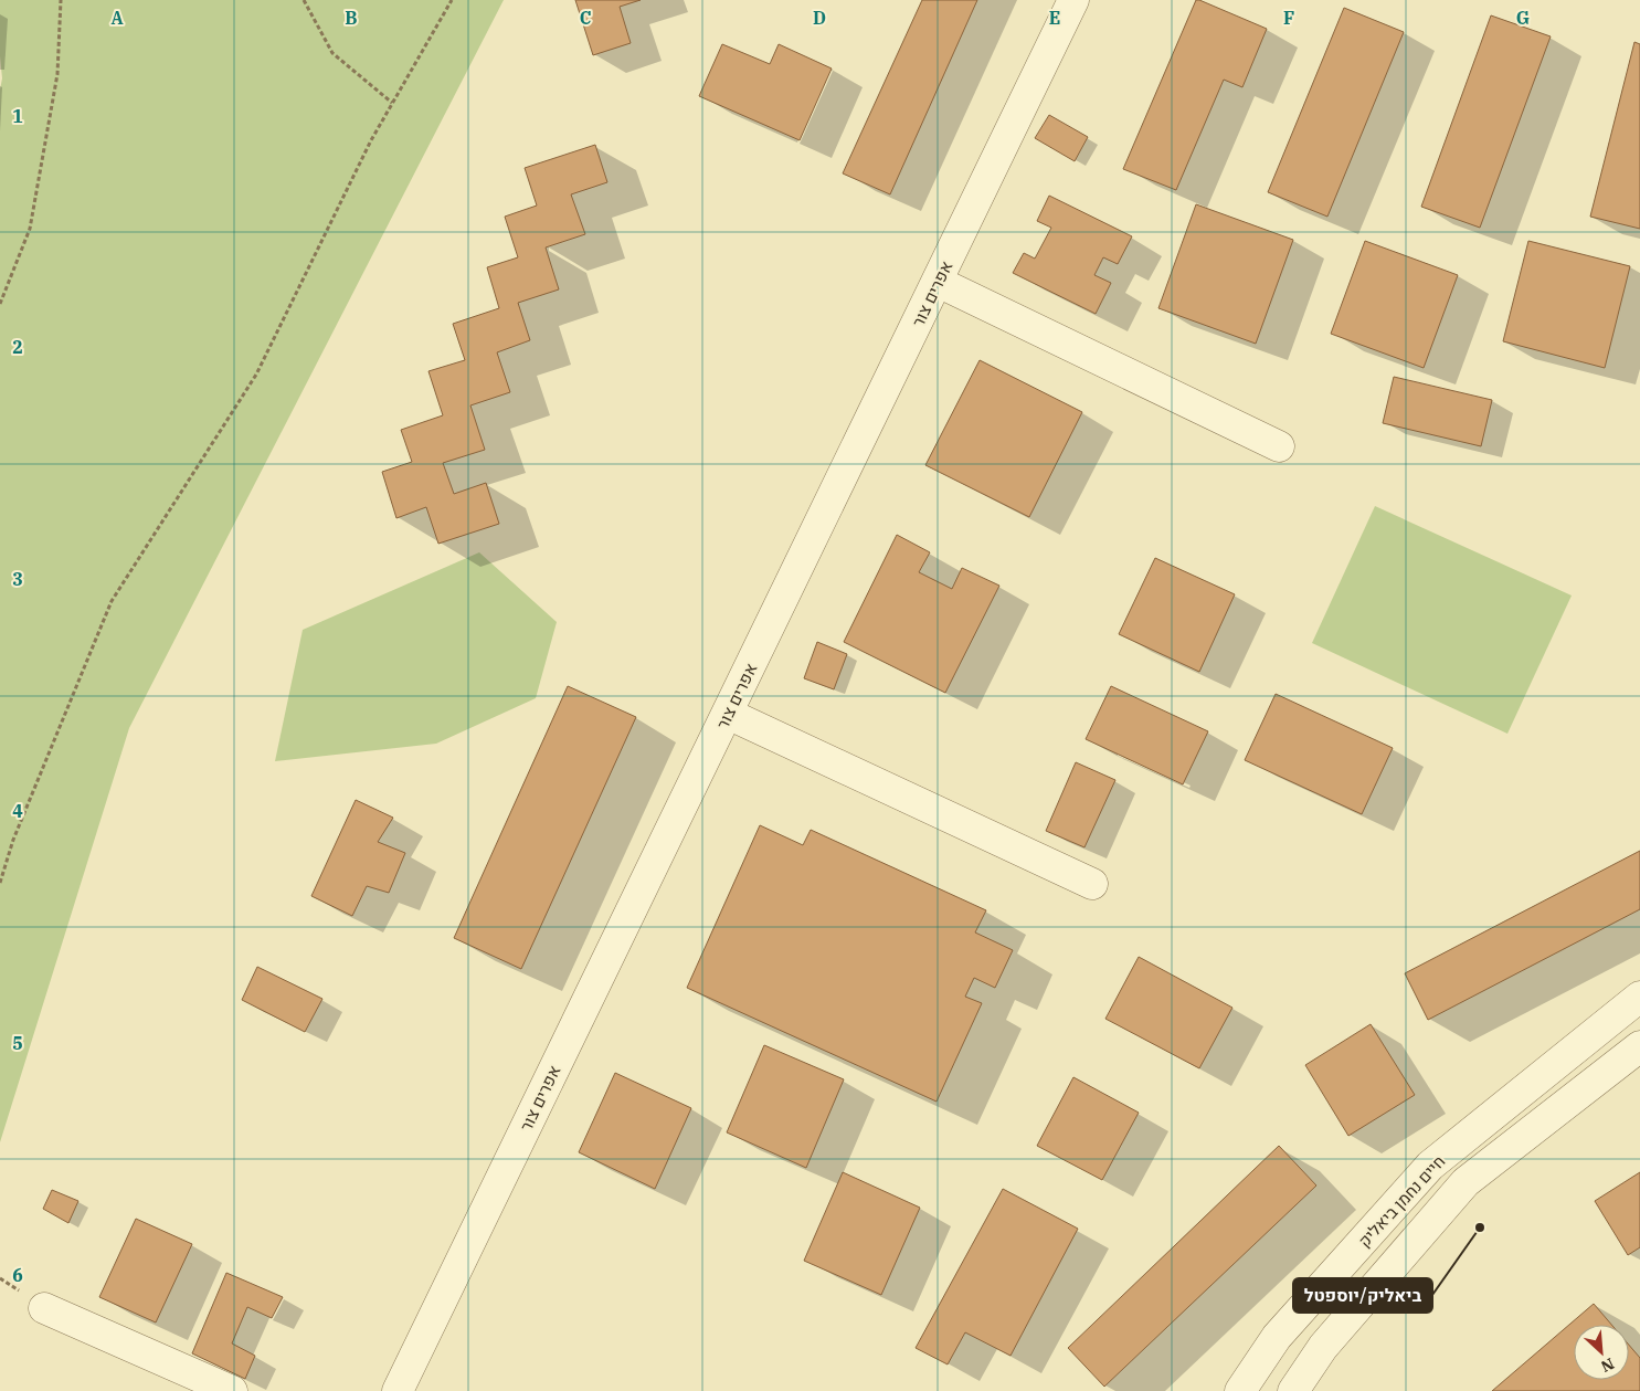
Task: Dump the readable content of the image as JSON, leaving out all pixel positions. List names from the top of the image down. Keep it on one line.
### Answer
{"streets":{"street":["אפרים צור","חיים נחמן ביאליק"]},"places":["ביאליק/יוספטל"],"north":"bottom right","grid":{"columns":["A","B","C","D","E","F","G"],"rows":["1","2","3","4","5","6"]}}
